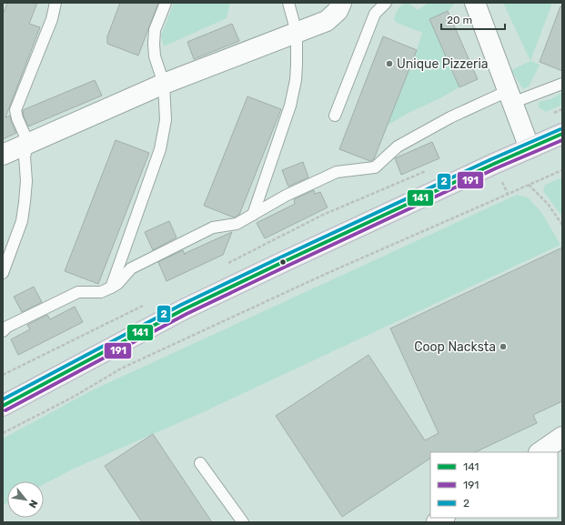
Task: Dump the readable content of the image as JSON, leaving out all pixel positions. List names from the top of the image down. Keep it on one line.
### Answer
{"places":["Unique Pizzeria","Coop Nacksta"],"lines":["transit line 2","transit line 141","transit line 191"],"legend":["141","191","2"],"scale_bar":"20 m","north":"bottom right"}
